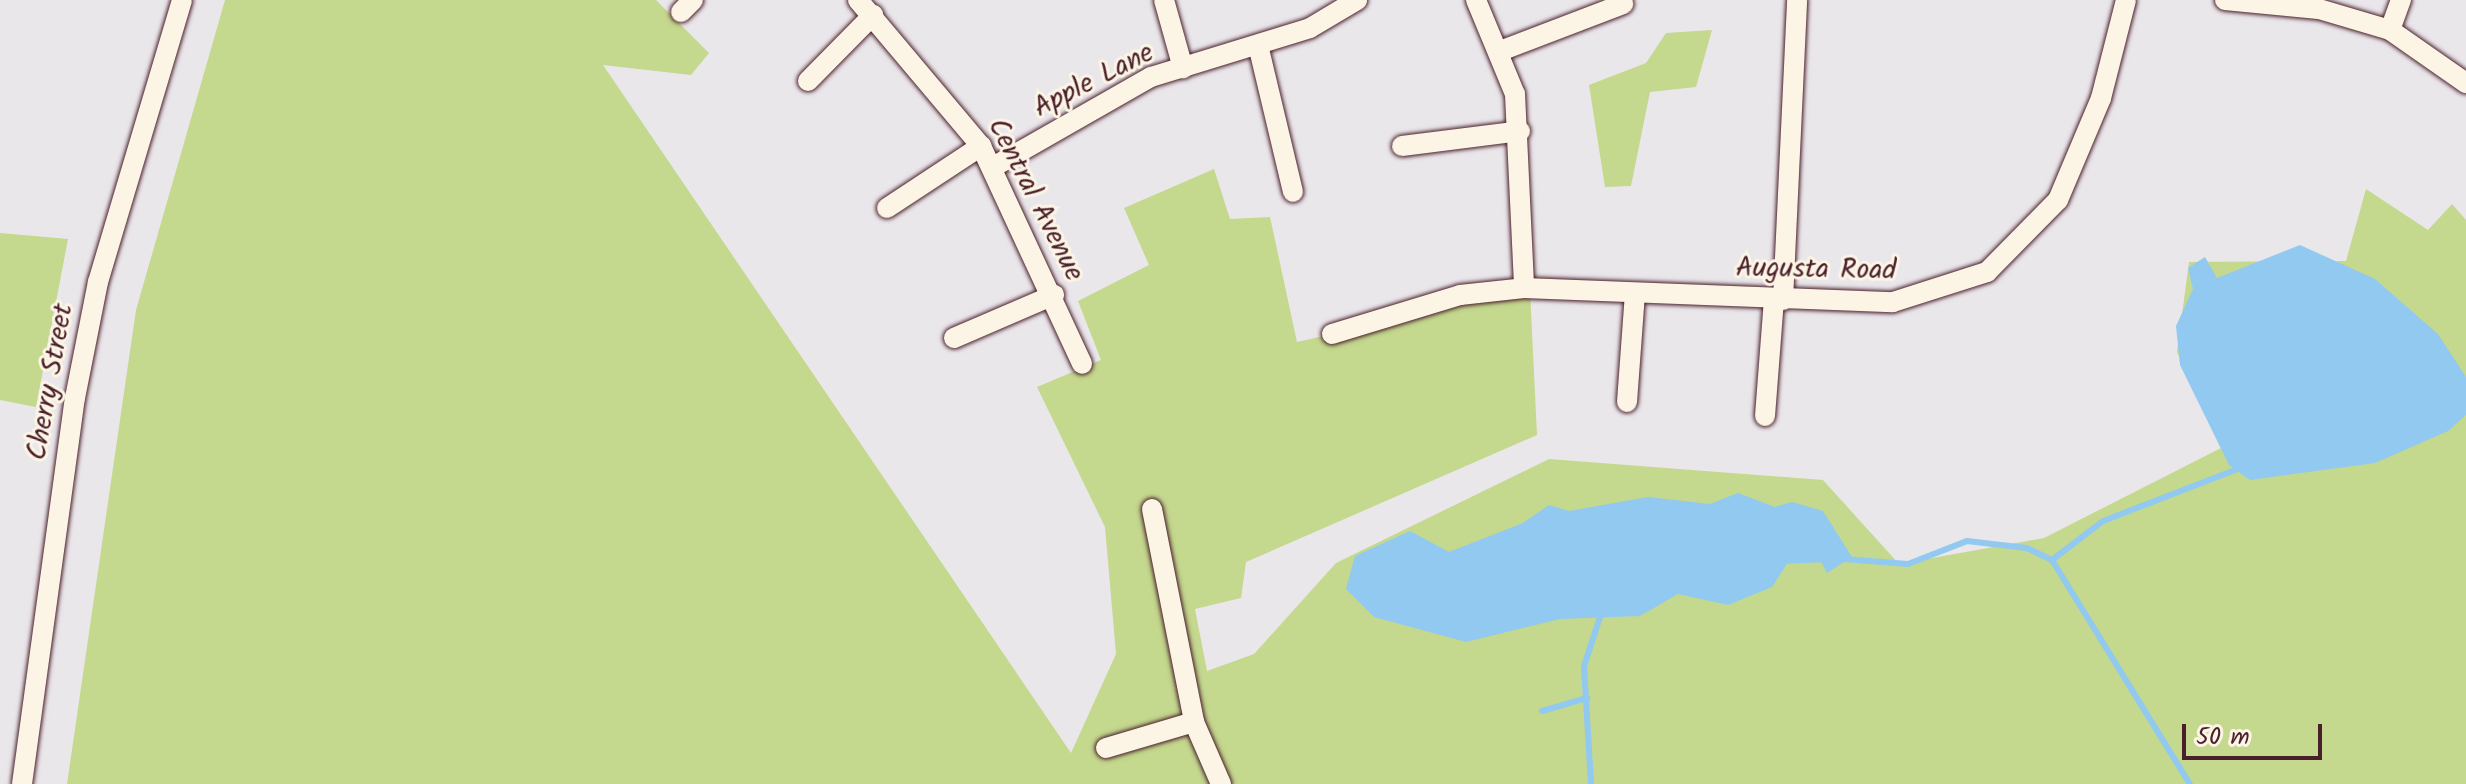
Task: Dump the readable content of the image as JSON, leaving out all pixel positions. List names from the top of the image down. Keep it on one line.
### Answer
{"streets":{"street":["Apple Lane","Central Avenue","Augusta Road","Cherry Street"]},"crossings":[["Apple Lane","Central Avenue"]],"scale_bar":"50 m"}
